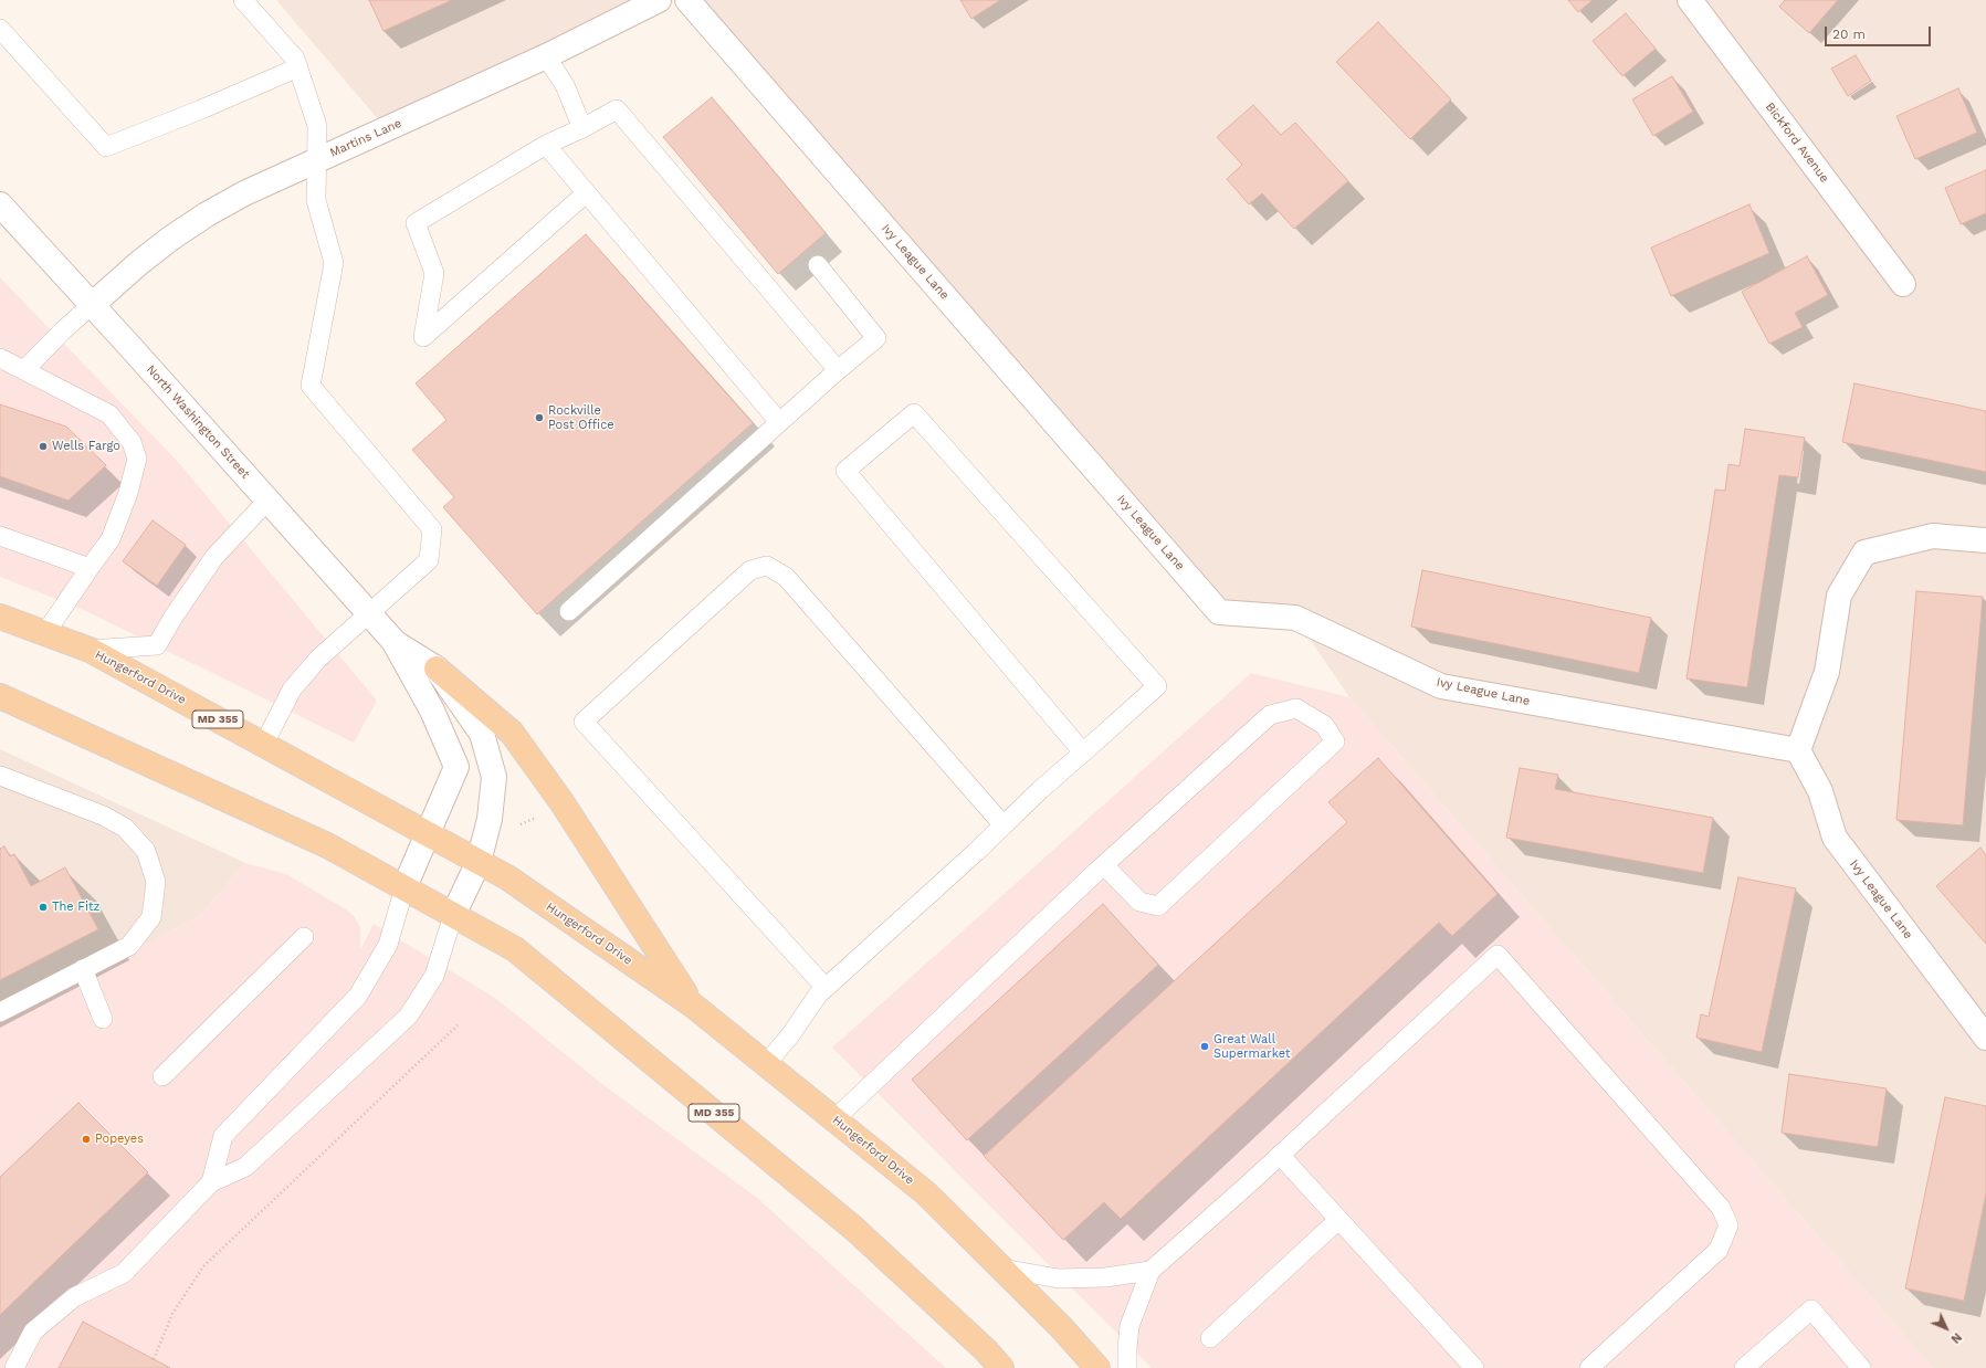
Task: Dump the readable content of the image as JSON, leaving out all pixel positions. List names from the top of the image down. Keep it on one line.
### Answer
{"streets":{"main road":["Hungerford Drive","MD 355"],"street":["Martins Lane","Bickford Avenue","Ivy League Lane","North Washington Street"]},"crossings":[["Martins Lane","North Washington Street"],["North Washington Street","Hungerford Drive"],["North Washington Street","MD 355"]],"places":["Rockville Post Office","Wells Fargo","The Fitz","Great Wall Supermarket","Popeyes"],"scale_bar":"20 m","north":"bottom right"}
